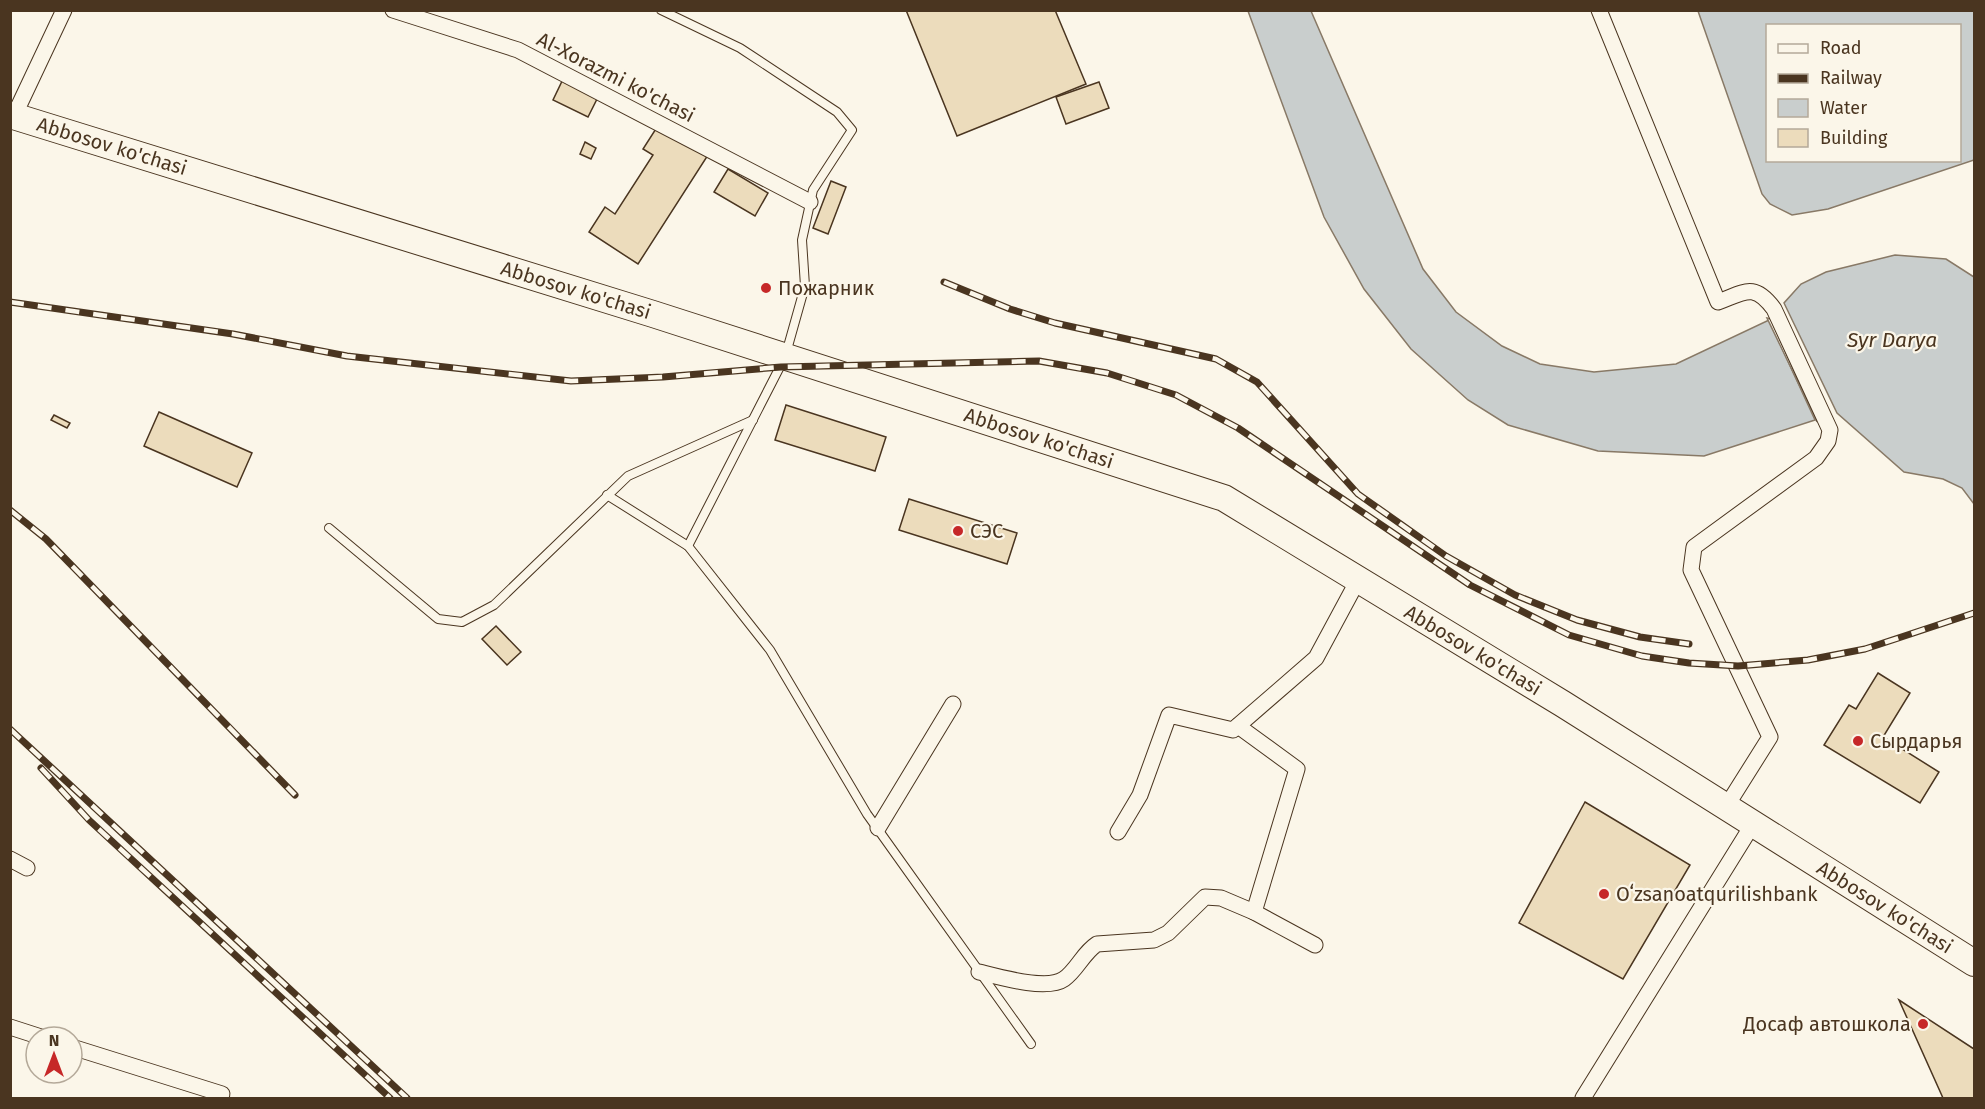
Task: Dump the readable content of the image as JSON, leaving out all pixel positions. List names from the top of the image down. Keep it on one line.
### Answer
{"streets":{"main road":["Abbosov ko'chasi"],"street":["Al-Xorazmi ko'chasi"]},"water":["Syr Darya"],"places":["Пожарник","СЭС","Сырдарья","Oʻzsanoatqurilishbank","Досаф автошкола"],"legend":["Road","Railway","Water","Building"],"north":"top"}
